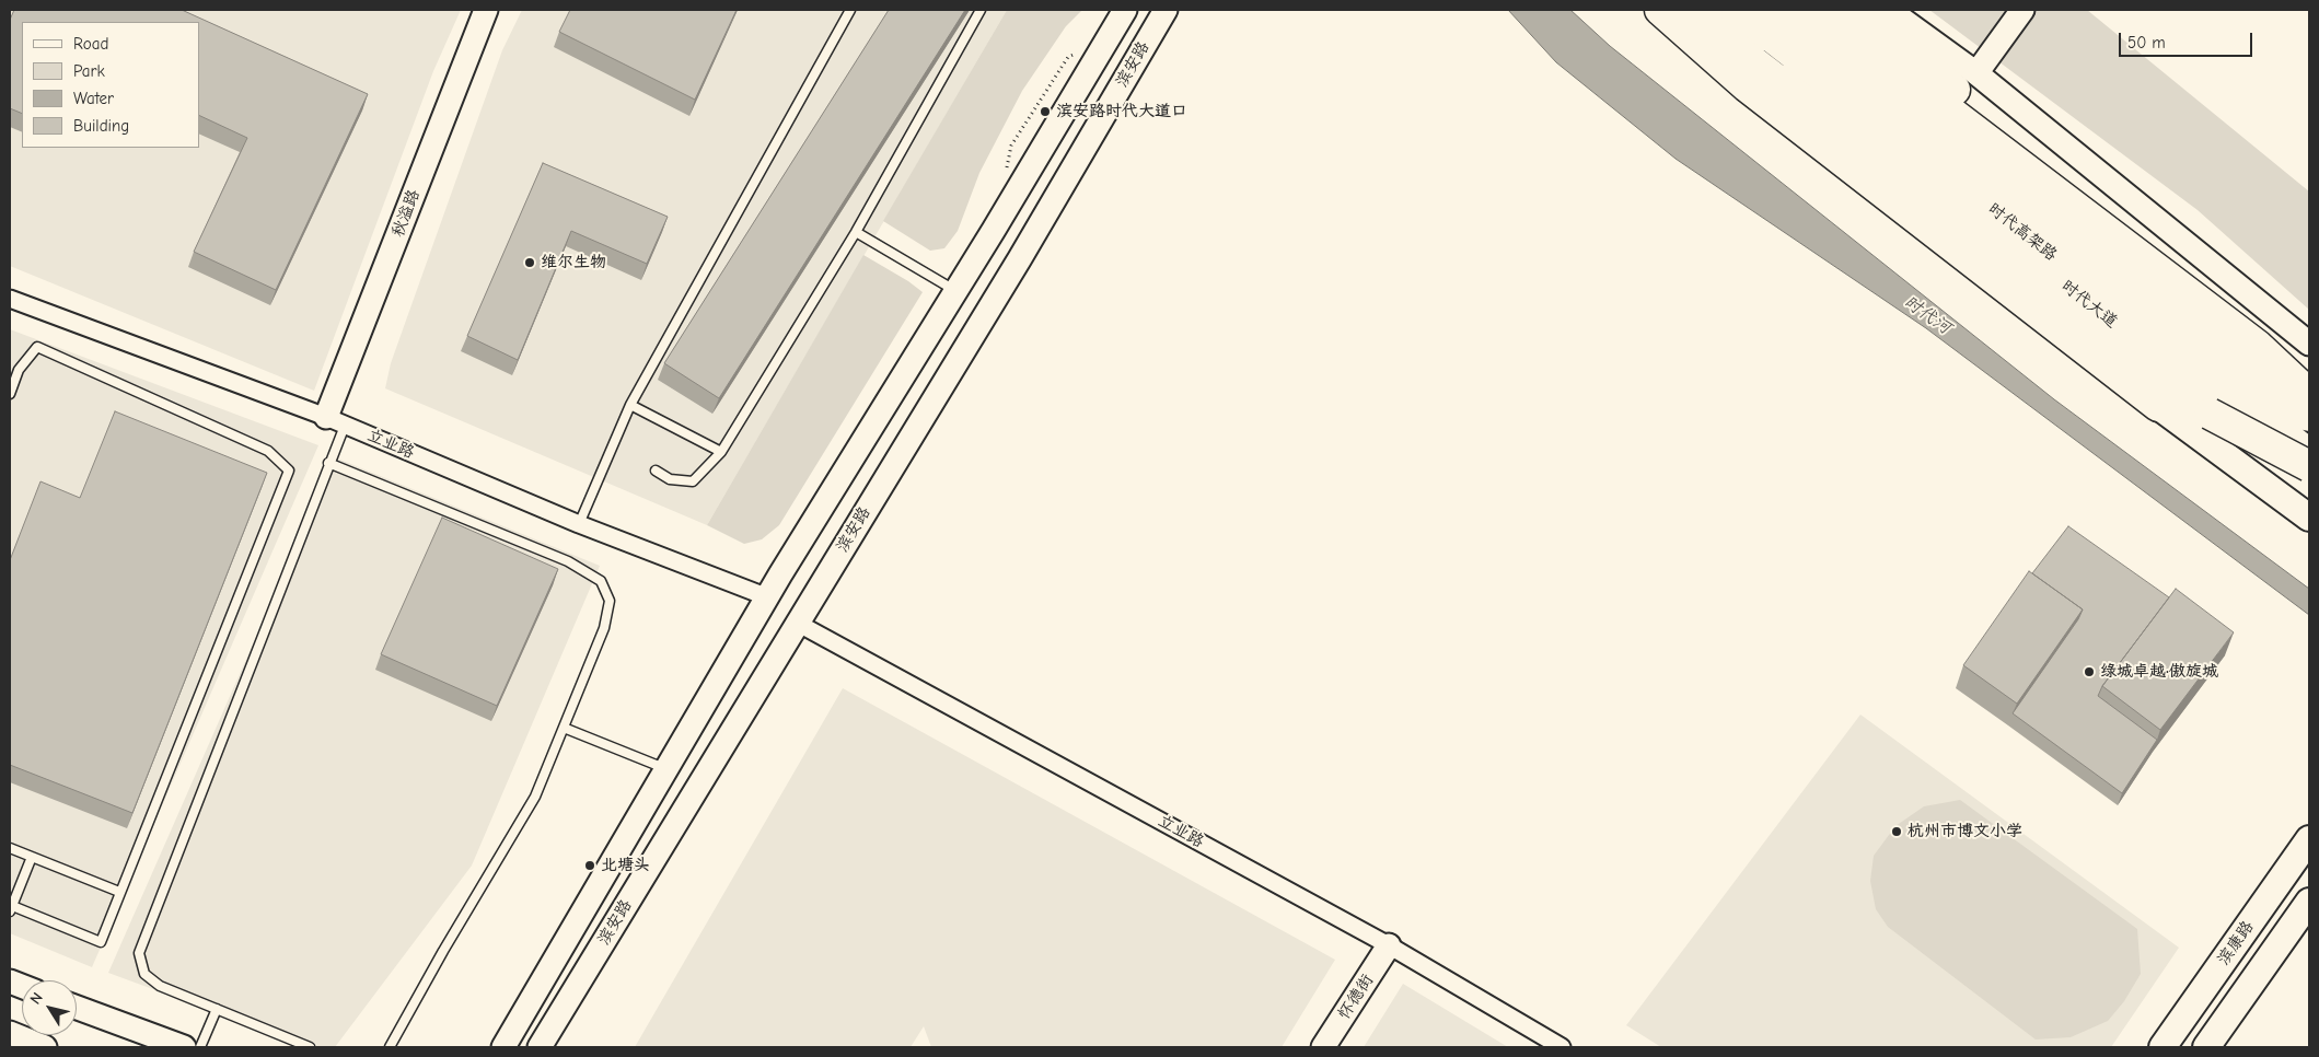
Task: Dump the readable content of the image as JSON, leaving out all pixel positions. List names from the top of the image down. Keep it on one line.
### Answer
{"streets":{"highway":["时代高架路"],"main road":["滨安路","秋溢路","时代大道","滨康路","怀德街"],"street":["立业路"]},"crossings":[["滨安路","立业路"],["秋溢路","立业路"],["立业路","怀德街"]],"water":["时代河"],"places":["滨安路时代大道口","维尔生物","绿城卓越·傲旋城","杭州市博文小学","北塘头"],"legend":["Road","Park","Water","Building"],"scale_bar":"50 m","north":"top left"}
